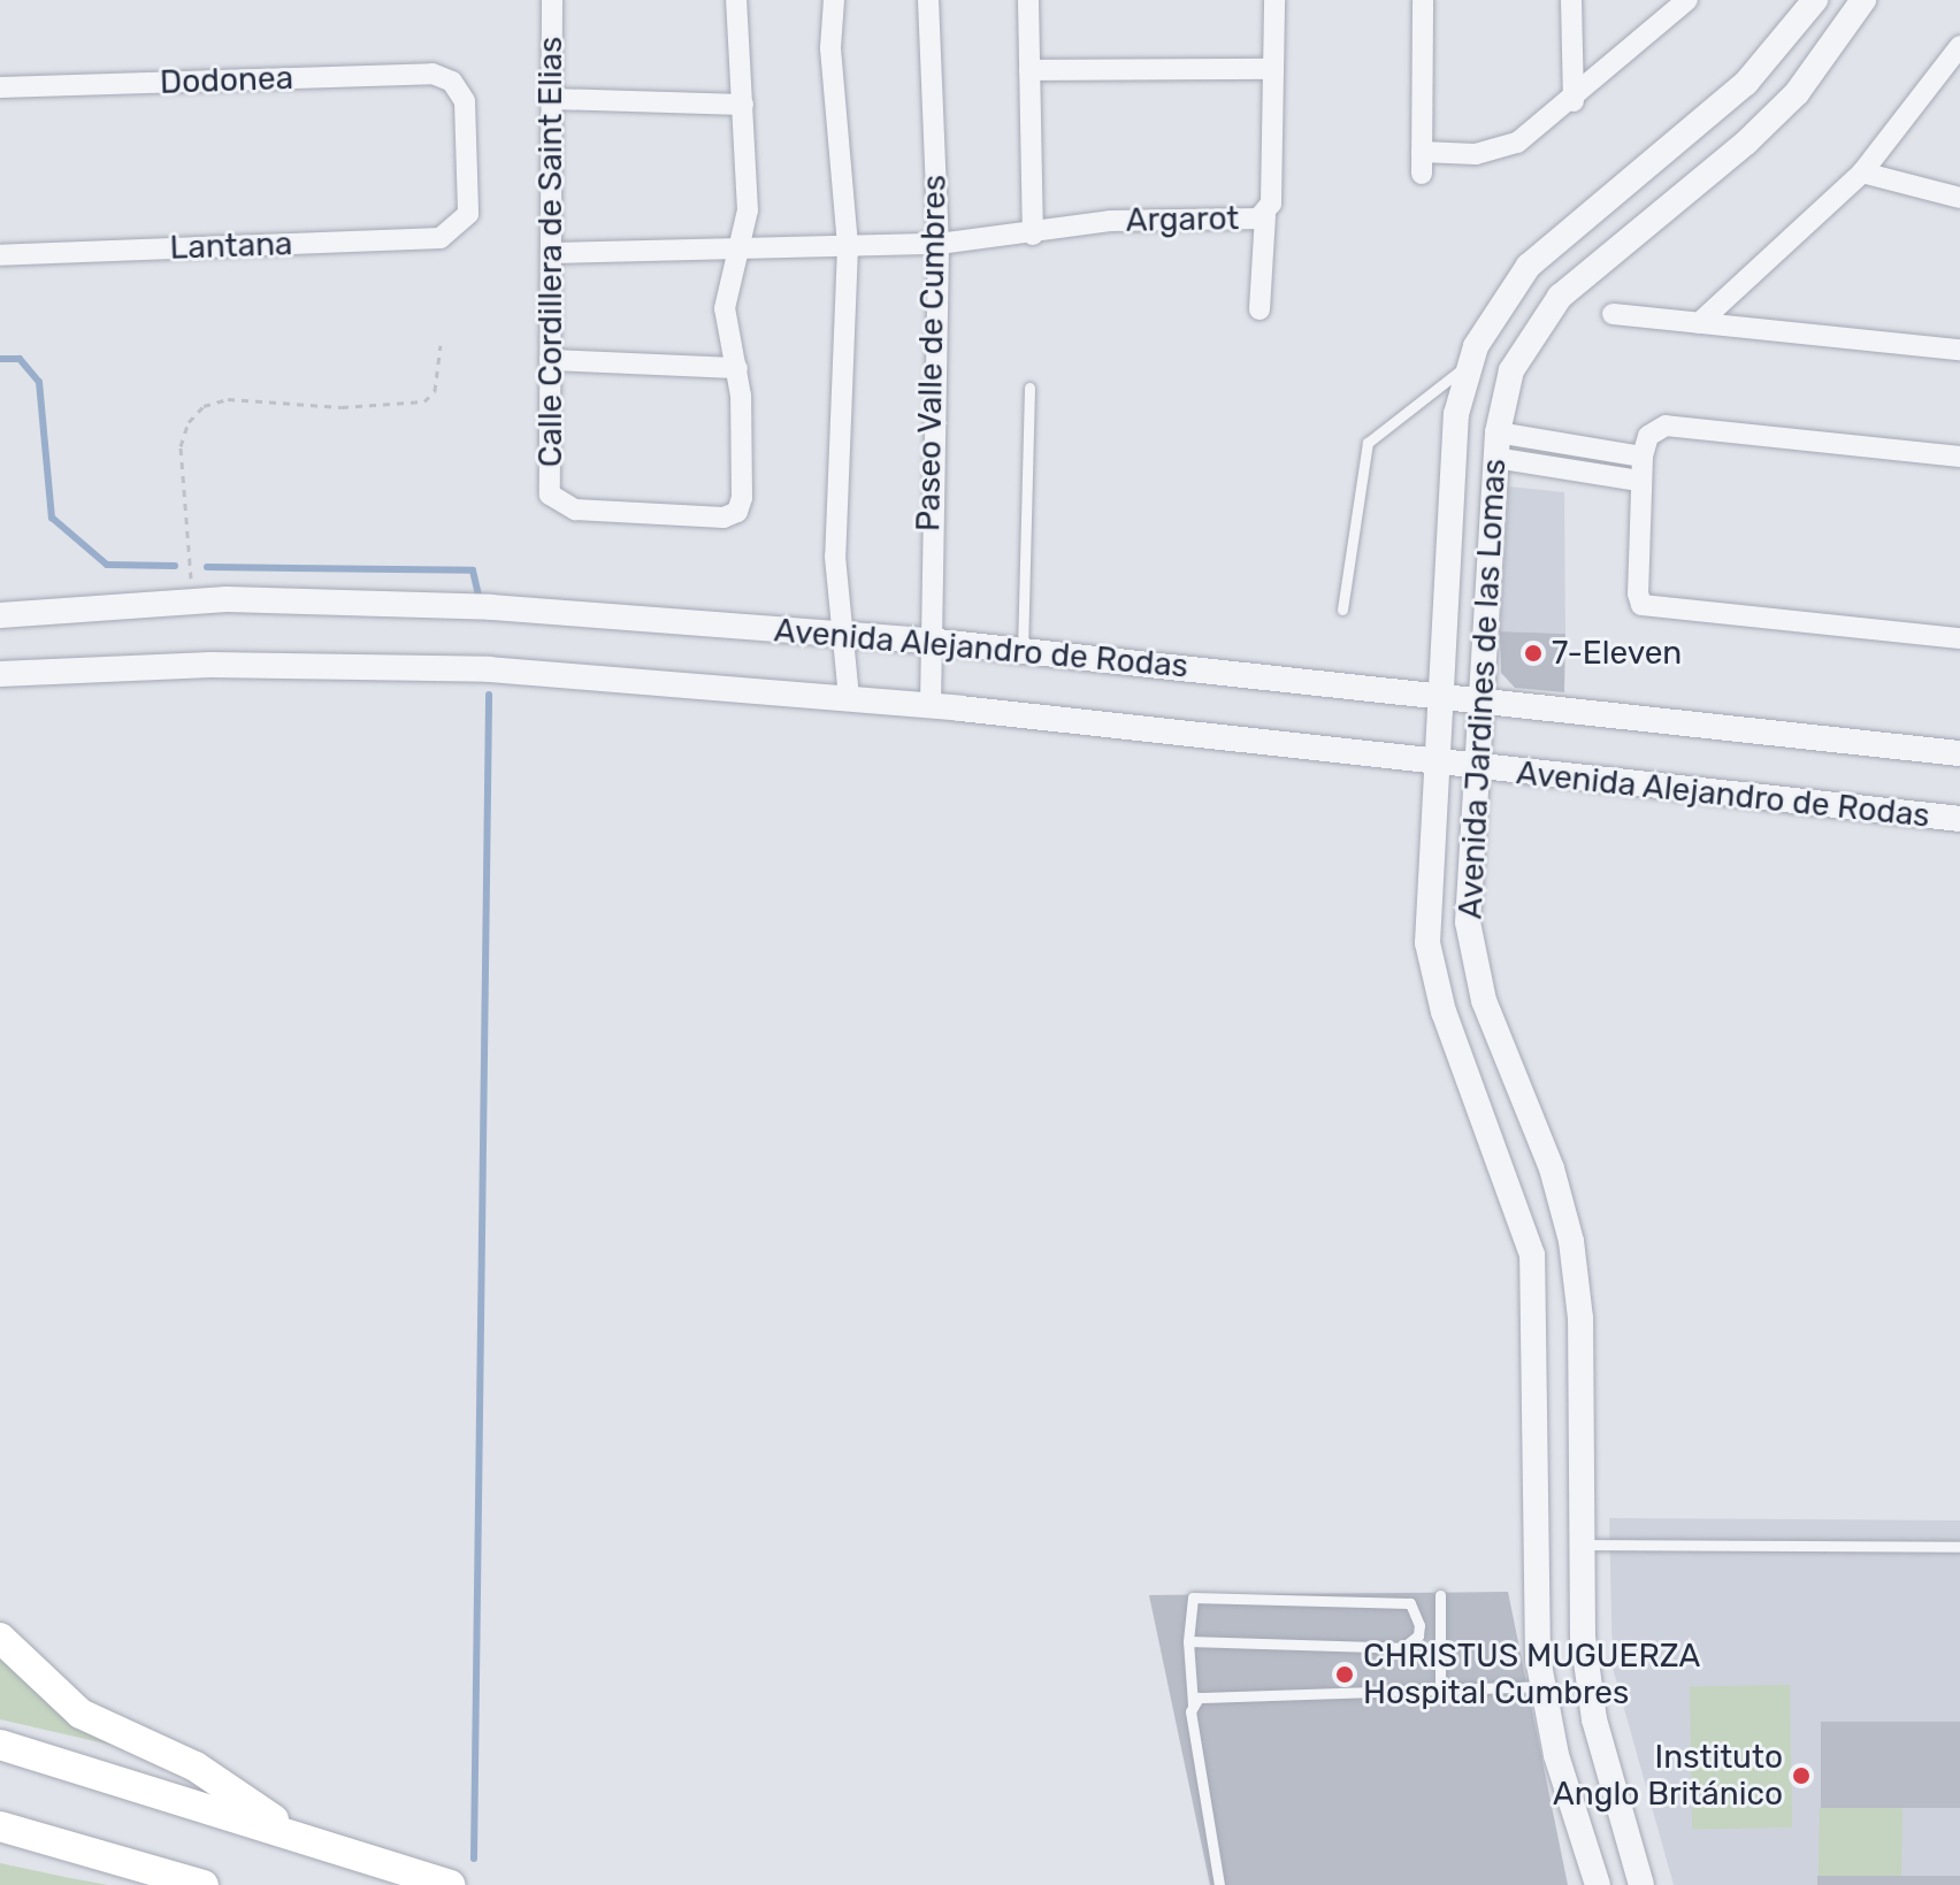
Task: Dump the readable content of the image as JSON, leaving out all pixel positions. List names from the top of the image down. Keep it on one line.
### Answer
{"streets":{"street":["Dodonea","Argarot","Lantana","Calle Cordillera de Saint Elias","Paseo Valle de Cumbres","Avenida Alejandro de Rodas","Avenida Jardines de las Lomas"]},"crossings":[["Dodonea","Lantana"],["Argarot","Calle Cordillera de Saint Elias"],["Argarot","Paseo Valle de Cumbres"],["Paseo Valle de Cumbres","Avenida Alejandro de Rodas"],["Avenida Alejandro de Rodas","Avenida Jardines de las Lomas"]],"places":["7-Eleven","CHRISTUS MUGUERZA Hospital Cumbres","Instituto Anglo Británico"]}
